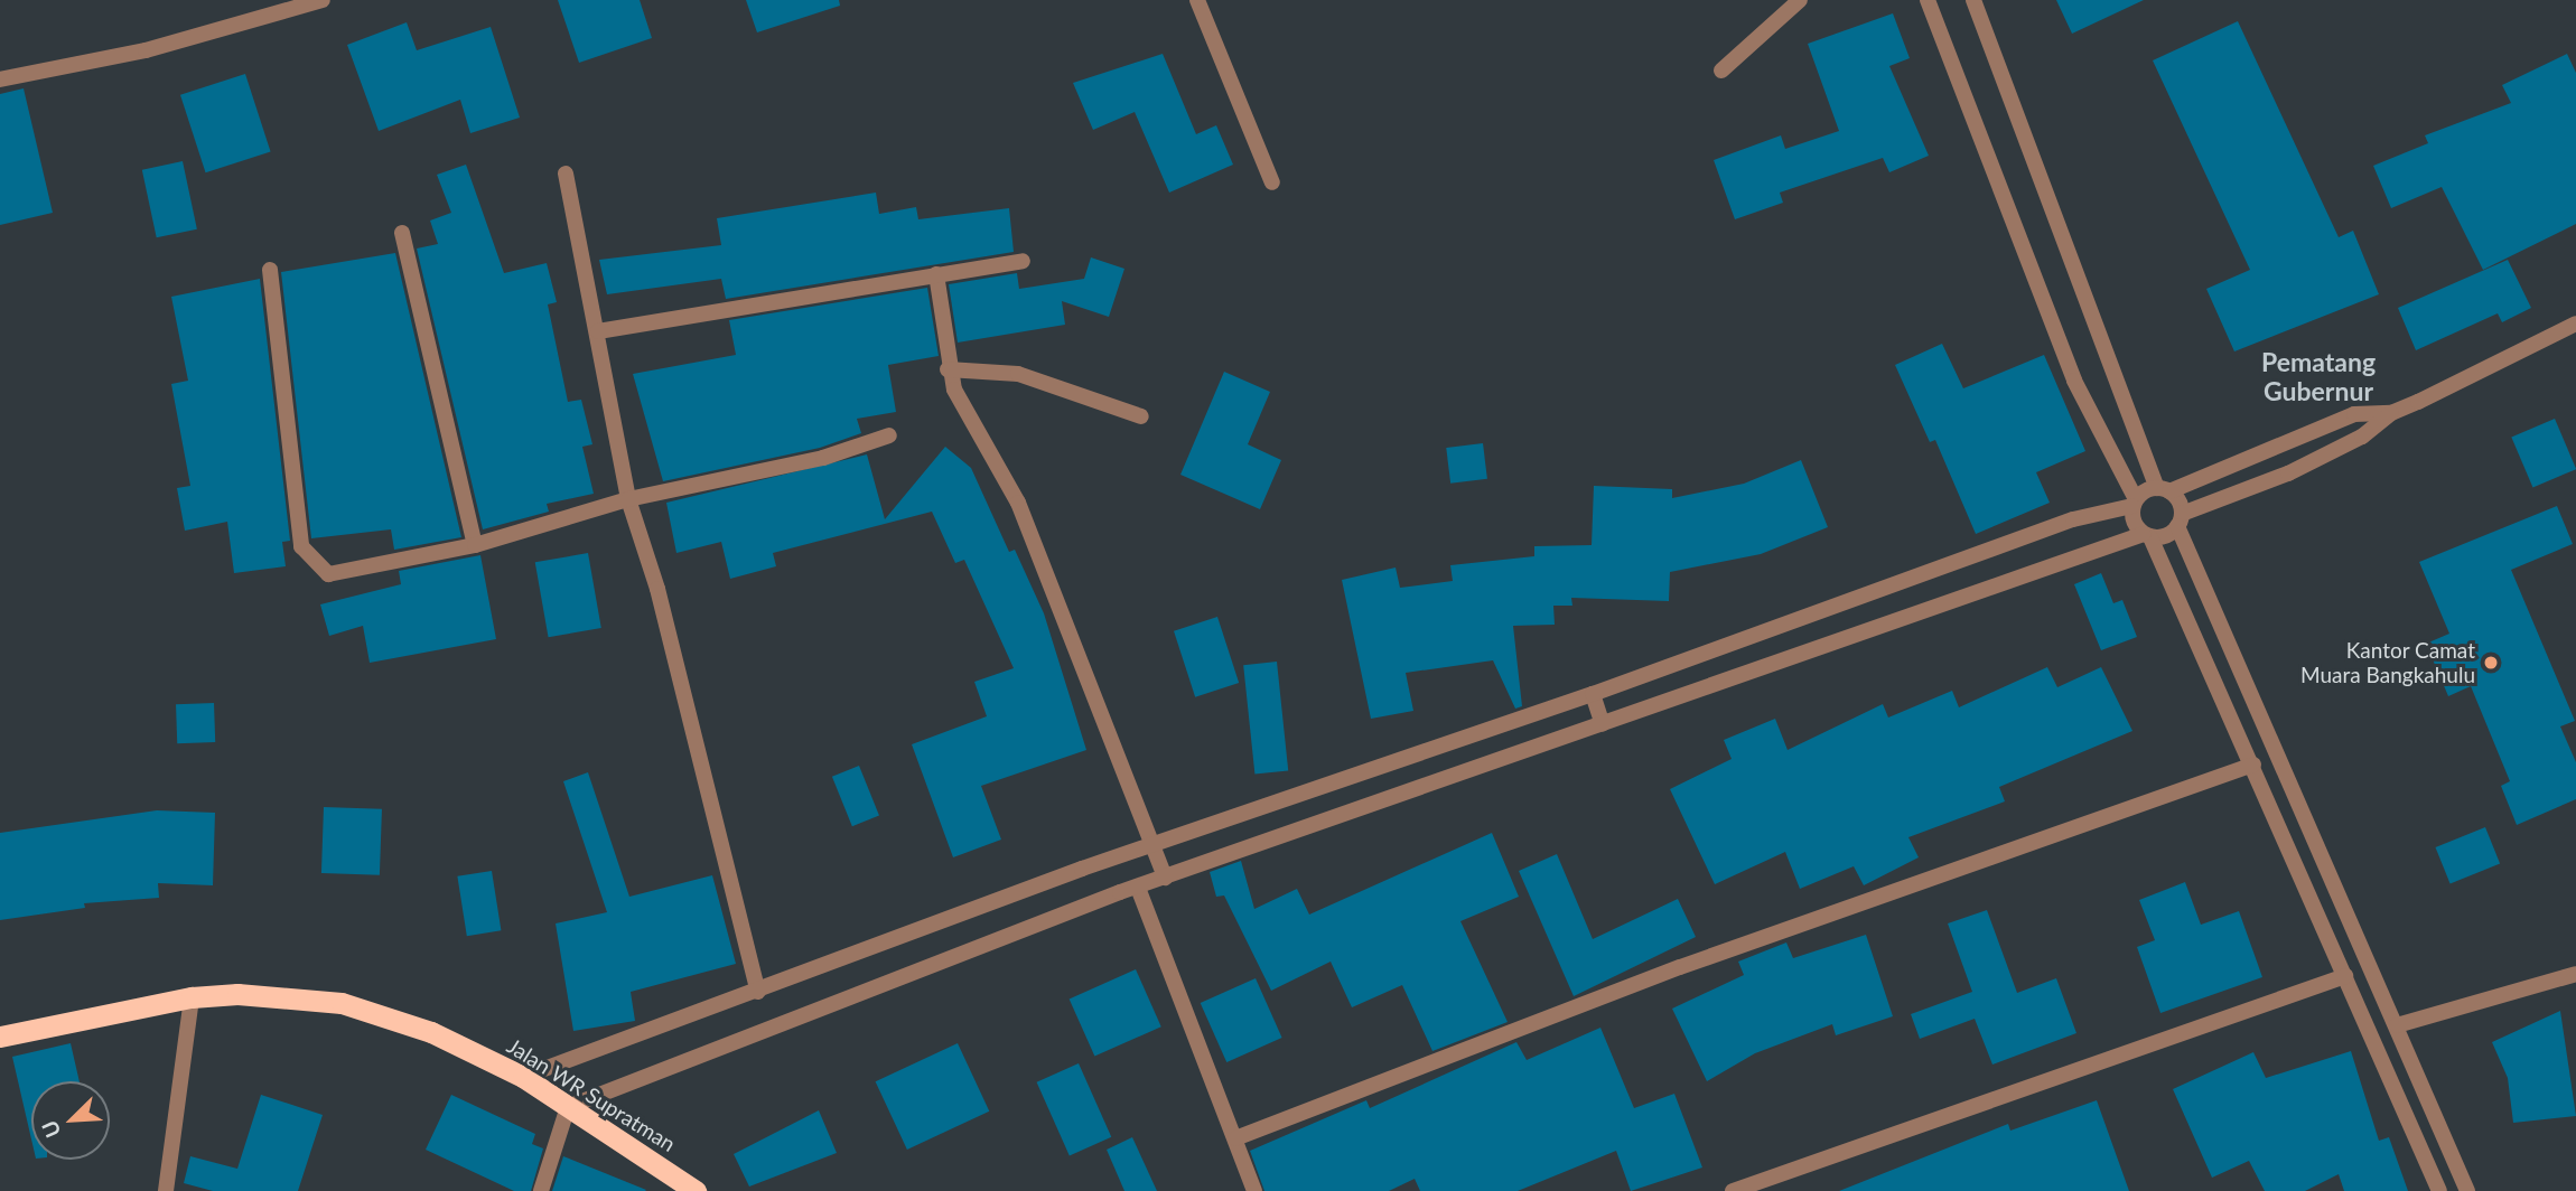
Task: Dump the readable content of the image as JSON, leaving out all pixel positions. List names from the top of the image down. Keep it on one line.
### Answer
{"streets":{"highway":["Jalan WR Supratman"]},"districts":["Pematang Gubernur"],"places":["Kantor Camat Muara Bangkahulu"],"north":"bottom left"}
